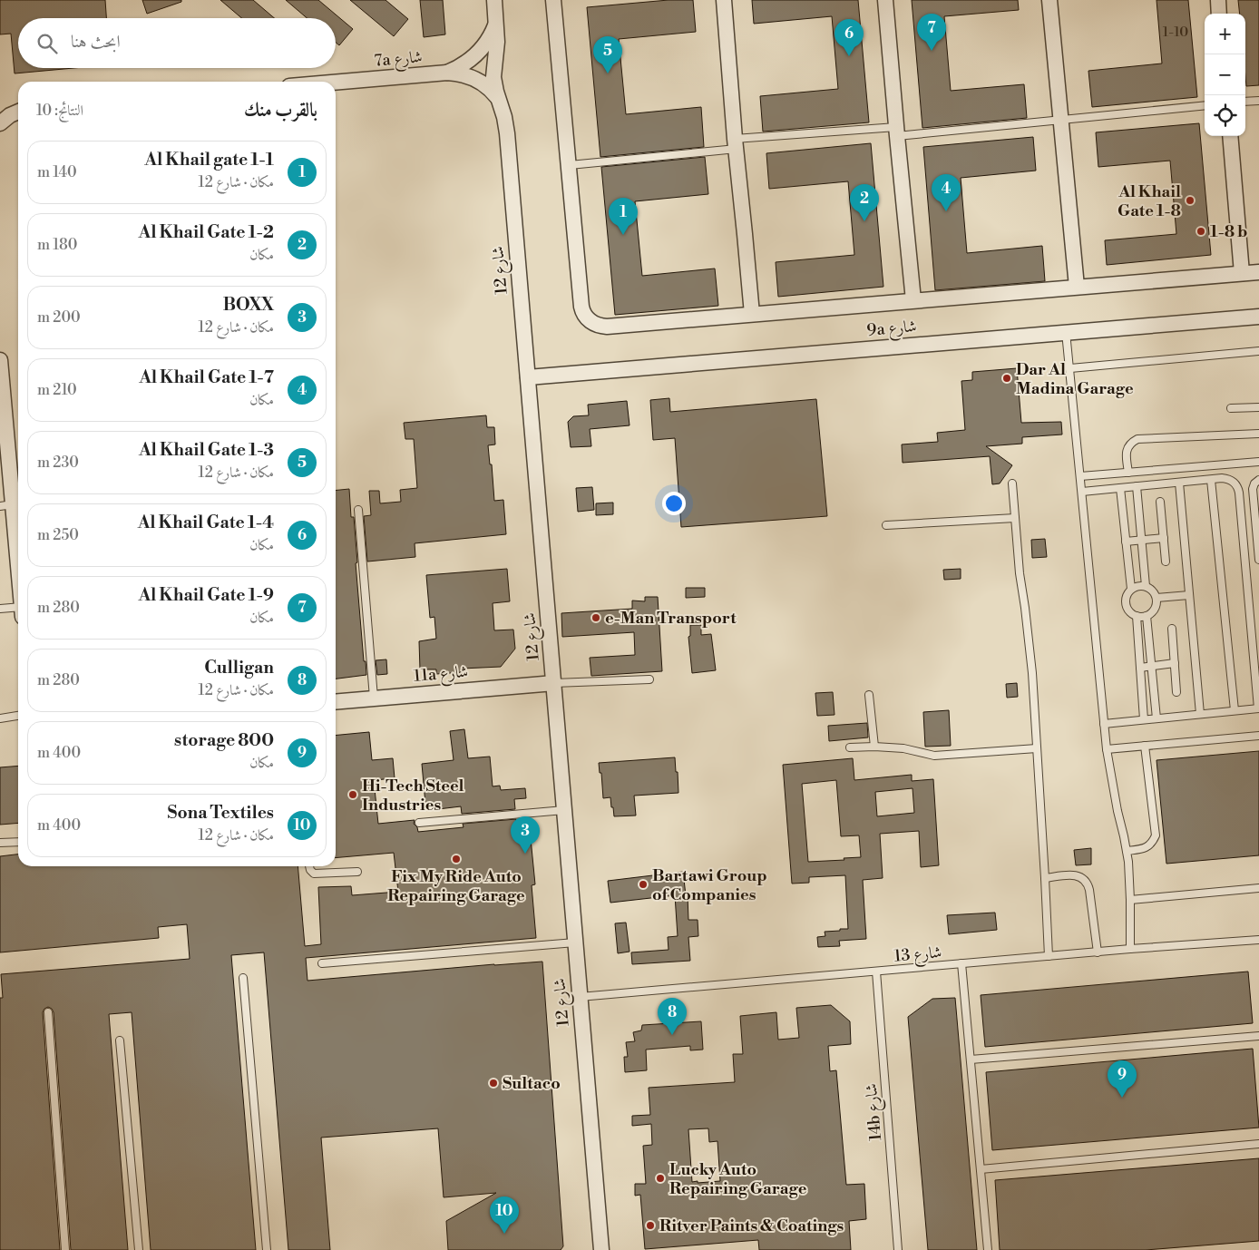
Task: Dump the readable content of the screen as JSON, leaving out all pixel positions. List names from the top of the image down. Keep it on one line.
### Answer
{"streets":{"street":["7a شارع","شارع 12","9a شارع","11a شارع"],"lane":["شارع 13","14b شارع"]},"crossings":[["7a شارع","شارع 12"],["شارع 12","9a شارع"],["شارع 12","11a شارع"],["شارع 12","شارع 13"],["شارع 13","14b شارع"]],"places":["Al Khail Gate 1-8","1-8 b","Dar Al Madina Garage","e-Man Transport","Hi-Tech Steel Industries","Fix My Ride Auto Repairing Garage","Bartawi Group of Companies","Sultaco","Lucky Auto Repairing Garage","Ritver Paints & Coatings"],"house_numbers":["1-10"],"page":{"map_buttons":["+","−"],"pins":["7","6","5","4","2","1","3","8","9","10"],"search":"ابحث هنا","heading":["بالقرب منك","النتائج: 10"],"list":[{"mark":"1","name":"Al Khail gate 1-1","note":"مكان · شارع 12","value":"140 m"},{"mark":"2","name":"Al Khail Gate 1-2","note":"مكان","value":"180 m"},{"mark":"3","name":"BOXX","note":"مكان · شارع 12","value":"200 m"},{"mark":"4","name":"Al Khail Gate 1-7","note":"مكان","value":"210 m"},{"mark":"5","name":"Al Khail Gate 1-3","note":"مكان · شارع 12","value":"230 m"},{"mark":"6","name":"Al Khail Gate 1-4","note":"مكان","value":"250 m"},{"mark":"7","name":"Al Khail Gate 1-9","note":"مكان","value":"280 m"},{"mark":"8","name":"Culligan","note":"مكان · شارع 12","value":"280 m"},{"mark":"9","name":"800 storage","note":"مكان","value":"400 m"},{"mark":"10","name":"Sona Textiles","note":"مكان · شارع 12","value":"400 m"}]}}
